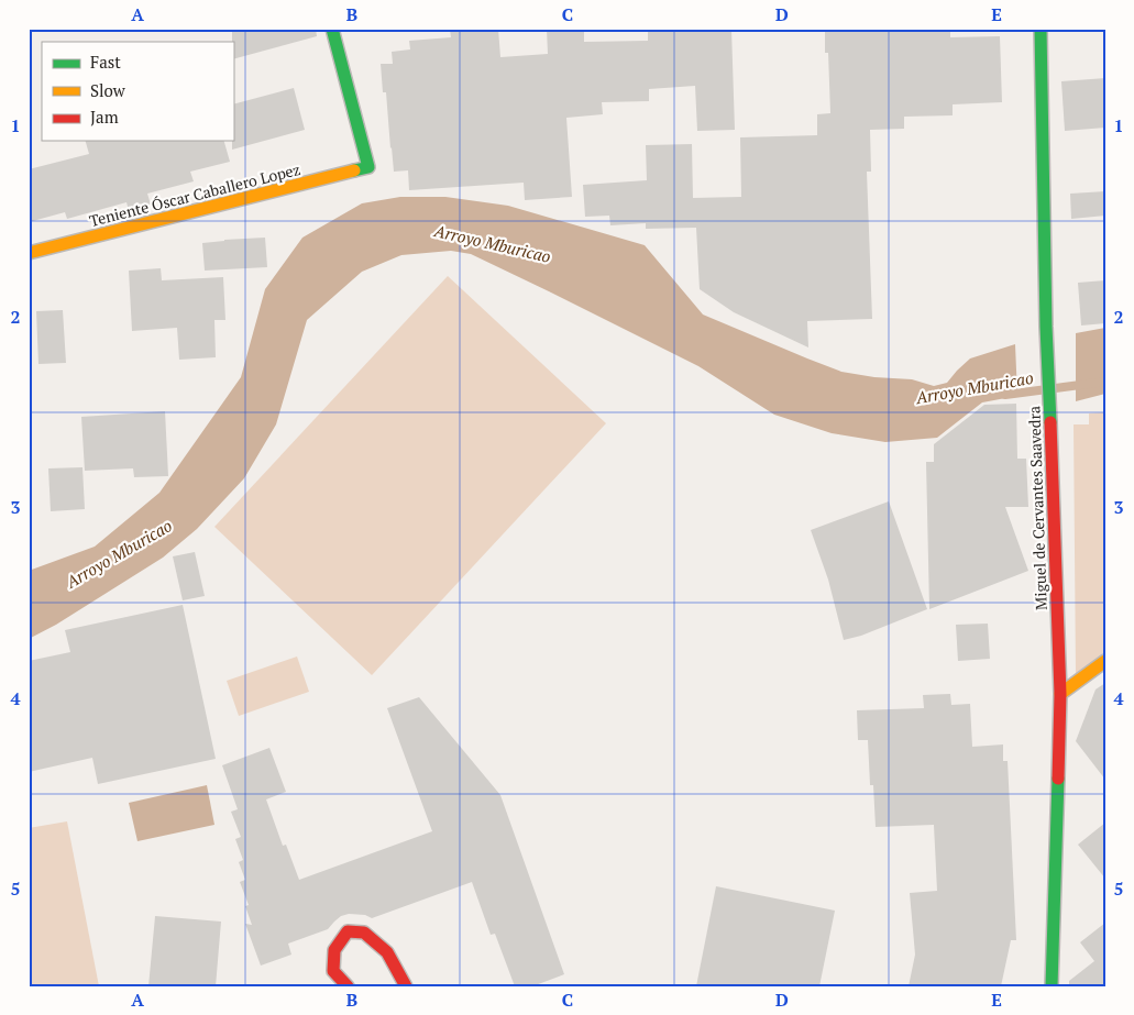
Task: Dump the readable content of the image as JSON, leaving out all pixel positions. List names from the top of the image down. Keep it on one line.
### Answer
{"streets":{"street":["Teniente Óscar Caballero Lopez","Miguel de Cervantes Saavedra"]},"water":["Arroyo Mburicao"],"legend":["Fast","Slow","Jam"],"grid":{"columns":["A","B","C","D","E"],"rows":["1","2","3","4","5"]}}
